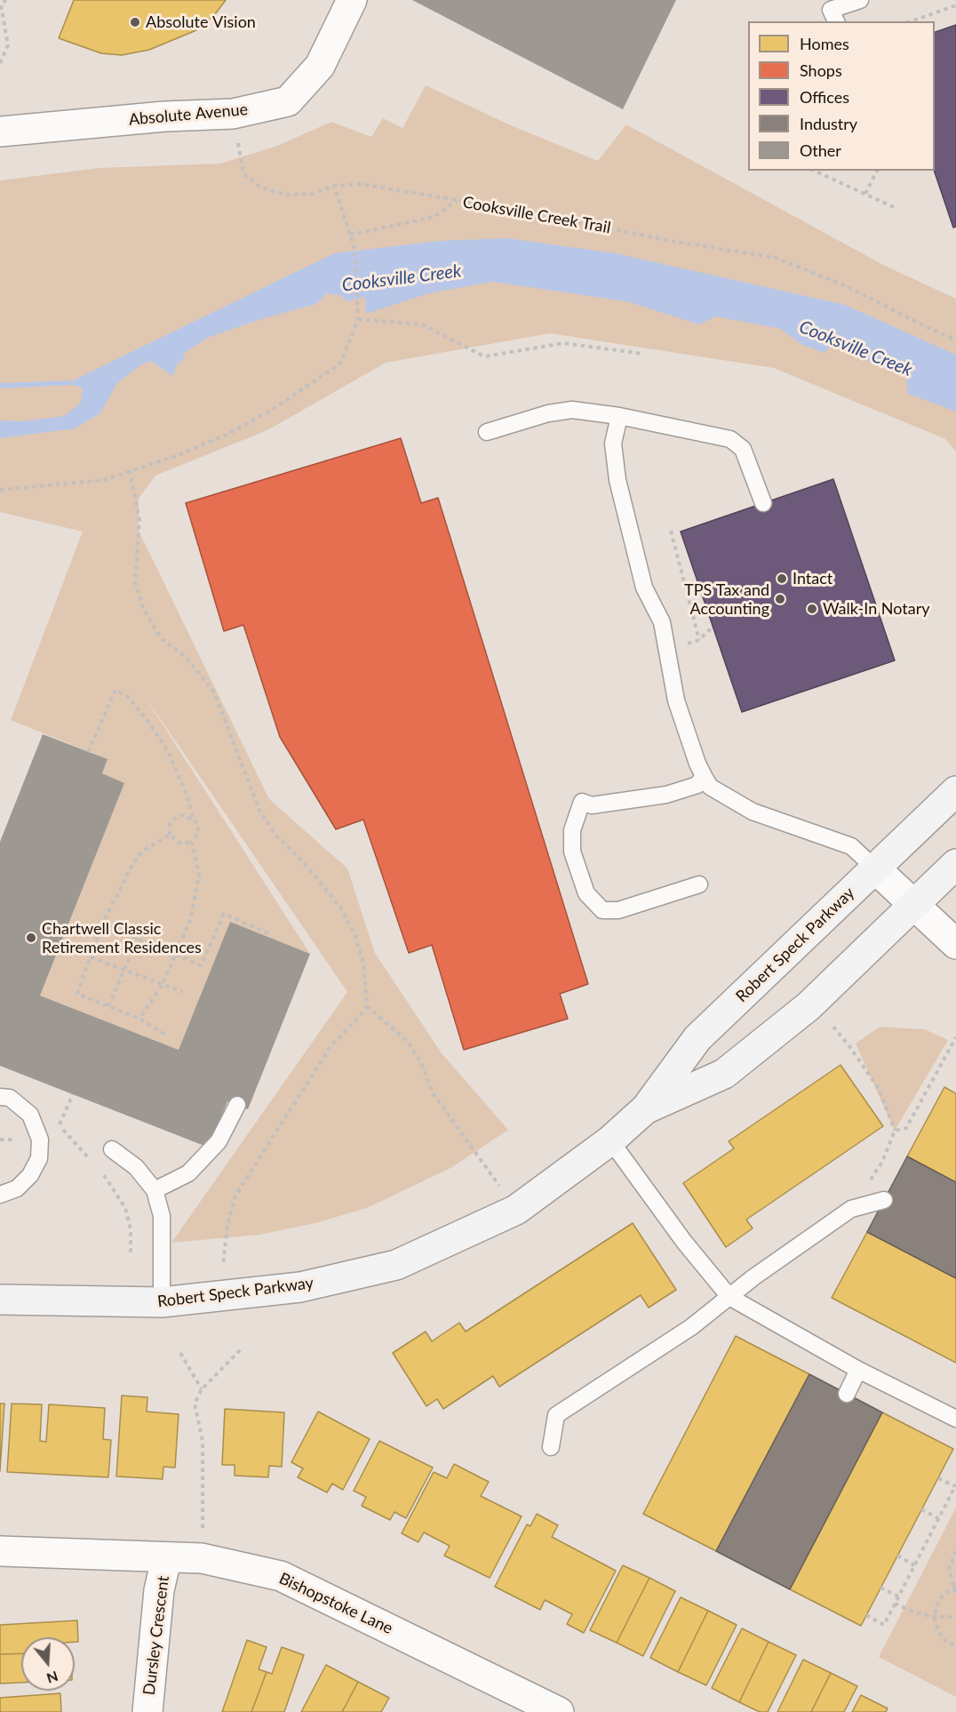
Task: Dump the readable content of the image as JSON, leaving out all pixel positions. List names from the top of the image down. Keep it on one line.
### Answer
{"streets":{"street":["Absolute Avenue","Robert Speck Parkway","Bishopstoke Lane","Dursley Crescent"],"path":["Cooksville Creek Trail"]},"crossings":[["Bishopstoke Lane","Dursley Crescent"]],"water":["Cooksville Creek"],"places":["Absolute Vision","Intact","TPS Tax and Accounting","Walk-In Notary","Chartwell Classic Retirement Residences"],"legend":["Homes","Shops","Offices","Industry","Other"],"north":"bottom"}
